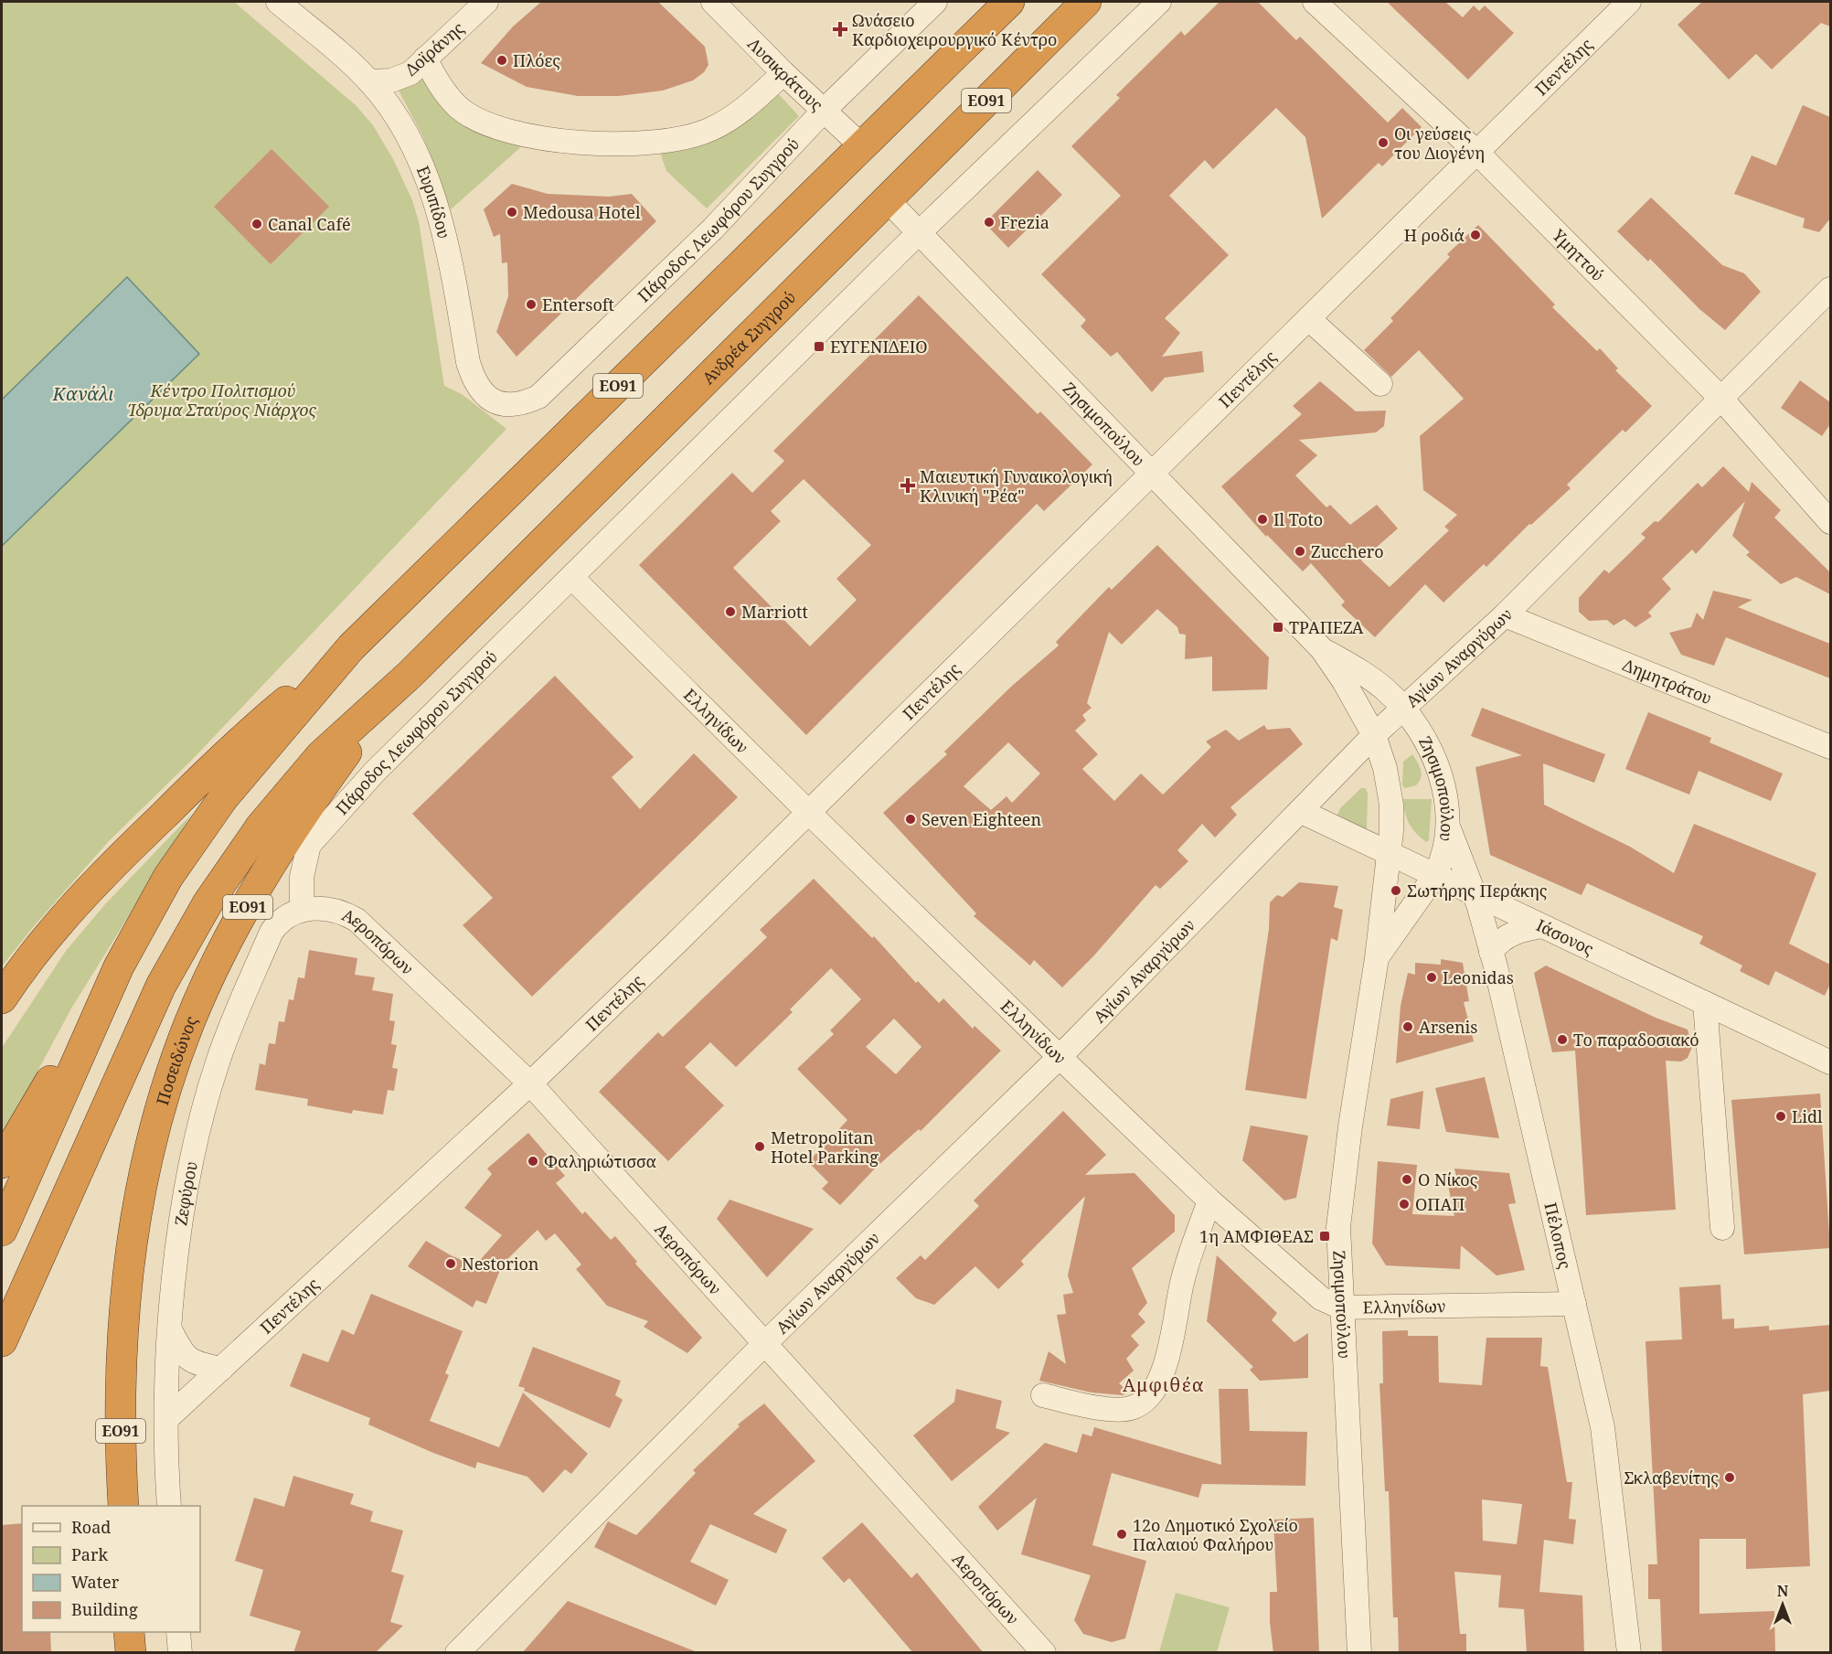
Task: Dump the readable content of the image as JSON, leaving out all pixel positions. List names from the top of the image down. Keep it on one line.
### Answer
{"streets":{"highway":["ΕΟ91","Ανδρέα Συγγρού","Ποσειδώνος"],"street":["Δοϊράνης","Πεντέλης","Λυσικράτους","Ευριπίδου","Πάροδος Λεωφόρου Συγγρού","Υμηττού","Ζησιμοπούλου","Αγίων Αναργύρων","Δημητράτου","Ελληνίδων","Ιάσονος","Αεροπόρων","Ζεφύρου","Πέλοπος"]},"crossings":[["Δοϊράνης","Ευριπίδου"],["Πεντέλης","Υμηττού"],["Πεντέλης","Ζησιμοπούλου"],["Πεντέλης","Ελληνίδων"],["Πεντέλης","Αεροπόρων"],["Πεντέλης","Ζεφύρου"],["Λυσικράτους","ΕΟ91"],["Λυσικράτους","Πάροδος Λεωφόρου Συγγρού"],["Ευριπίδου","Πάροδος Λεωφόρου Συγγρού"],["Πάροδος Λεωφόρου Συγγρού","Ελληνίδων"],["Πάροδος Λεωφόρου Συγγρού","Αεροπόρων"],["Πάροδος Λεωφόρου Συγγρού","Ζεφύρου"],["Υμηττού","Αγίων Αναργύρων"],["Ανδρέα Συγγρού","Ζησιμοπούλου"],["Ανδρέα Συγγρού","Ποσειδώνος"],["Ζησιμοπούλου","Αγίων Αναργύρων"],["Ζησιμοπούλου","Ελληνίδων"],["Ζησιμοπούλου","Ιάσονος"],["Ζησιμοπούλου","Πέλοπος"],["Αγίων Αναργύρων","Δημητράτου"],["Αγίων Αναργύρων","Ελληνίδων"],["Αγίων Αναργύρων","Ιάσονος"],["Αγίων Αναργύρων","Αεροπόρων"],["Ελληνίδων","Πέλοπος"],["Ιάσονος","Πέλοπος"],["Αεροπόρων","Ζεφύρου"]],"districts":["Αμφιθέα"],"water":["Κανάλι"],"parks":["Κέντρο Πολιτισμού Ίδρυμα Σταύρος Νιάρχος"],"places":{"health":["Ωνάσειο Καρδιοχειρουργικό Κέντρο","Μαιευτική Γυναικολογική Κλινική \"Ρέα\""],"other":["Πλόες","Οι γεύσεις του Διογένη","Medousa Hotel","Frezia","Canal Café","Η ροδιά","Entersoft","Il Toto","Zucchero","Marriott","Seven Eighteen","Σωτήρης Περάκης","Leonidas","Arsenis","Το παραδοσιακό","Lidl","Metropolitan Hotel Parking","Φαληριώτισσα","Ο Νίκος","ΟΠΑΠ","Nestorion","Σκλαβενίτης","12ο Δημοτικό Σχολείο Παλαιού Φαλήρου"],"transit":["ΕΥΓΕΝΙΔΕΙΟ","ΤΡΑΠΕΖΑ","1η ΑΜΦΙΘΕΑΣ"]},"legend":["Road","Park","Water","Building"],"north":"top"}
